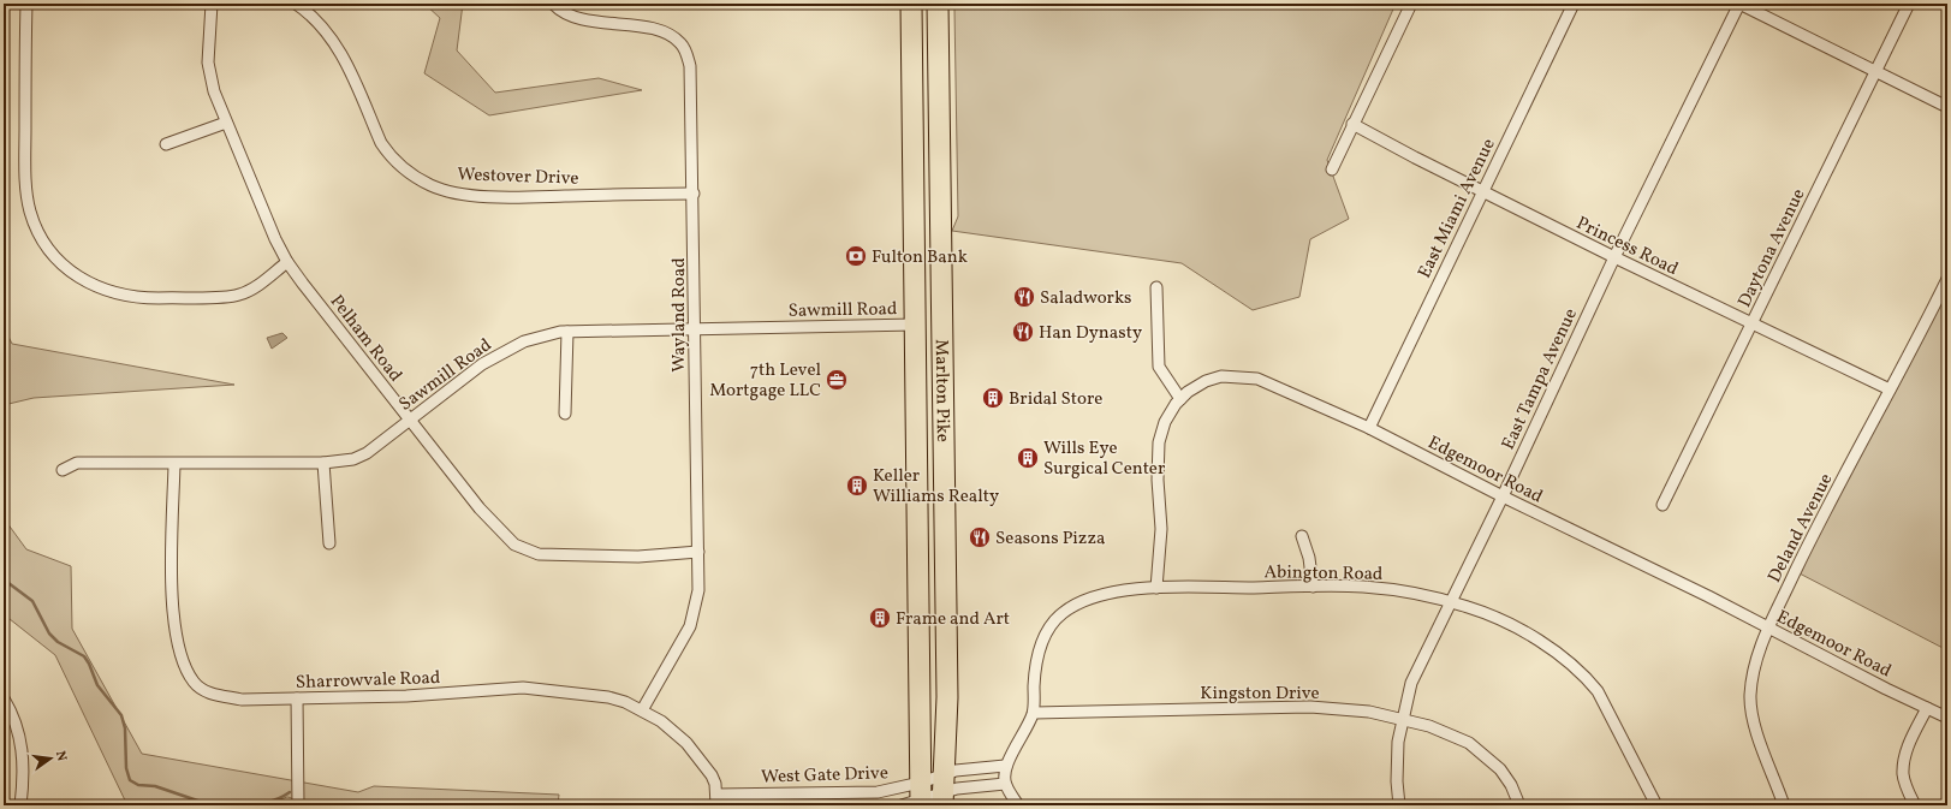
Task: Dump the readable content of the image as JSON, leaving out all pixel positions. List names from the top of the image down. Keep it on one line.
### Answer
{"streets":{"highway":["Marlton Pike"],"street":["Westover Drive","East Miami Avenue","Princess Road","Daytona Avenue","Sawmill Road","Wayland Road","Pelham Road","East Tampa Avenue","Edgemoor Road","Deland Avenue","Abington Road","Sharrowvale Road","Kingston Drive","West Gate Drive"]},"crossings":[["Westover Drive","Wayland Road"],["East Miami Avenue","Princess Road"],["East Miami Avenue","Edgemoor Road"],["Princess Road","Daytona Avenue"],["Princess Road","East Tampa Avenue"],["Princess Road","Deland Avenue"],["Sawmill Road","Wayland Road"],["Sawmill Road","Pelham Road"],["Sawmill Road","Marlton Pike"],["Sawmill Road","Sharrowvale Road"],["Wayland Road","Pelham Road"],["Wayland Road","Sharrowvale Road"],["East Tampa Avenue","Edgemoor Road"],["East Tampa Avenue","Abington Road"],["East Tampa Avenue","Kingston Drive"],["Marlton Pike","West Gate Drive"],["Edgemoor Road","Deland Avenue"],["Edgemoor Road","Abington Road"],["Abington Road","Kingston Drive"],["Sharrowvale Road","West Gate Drive"]],"places":{"bank":["Fulton Bank"],"restaurant":["Saladworks","Han Dynasty","Seasons Pizza"],"office":["7th Level Mortgage LLC"],"building":["Bridal Store","Wills Eye Surgical Center","Keller Williams Realty","Frame and Art"]},"north":"right"}
